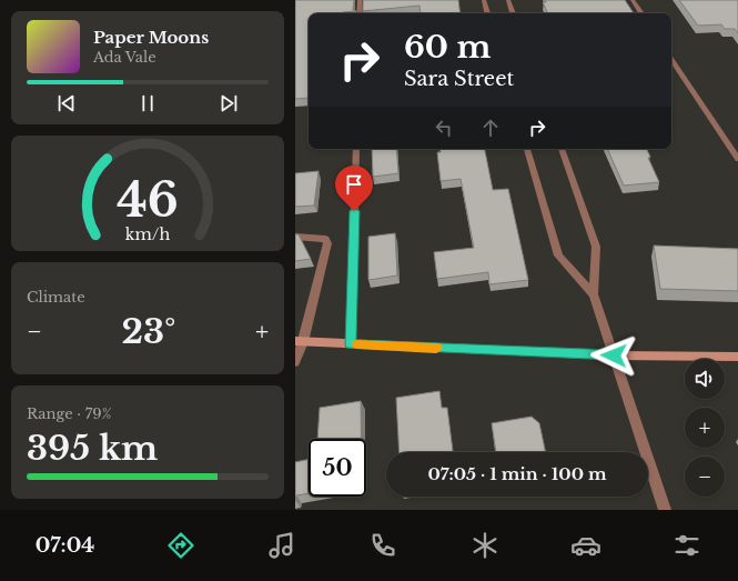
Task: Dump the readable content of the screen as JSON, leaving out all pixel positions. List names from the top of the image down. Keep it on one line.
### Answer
{"page":{"turn":["60 m","Sara Street"],"song":["Paper Moons","Ada Vale"],"tile":["Climate",["Range · 79%","395 km"]],"heat":["−","23°","+"],"map_buttons":["+","−"],"limit":"50","trip":"07:05 · 1 min · 100 m","tabs":"07:04","gauge":["46","km/h"]}}
